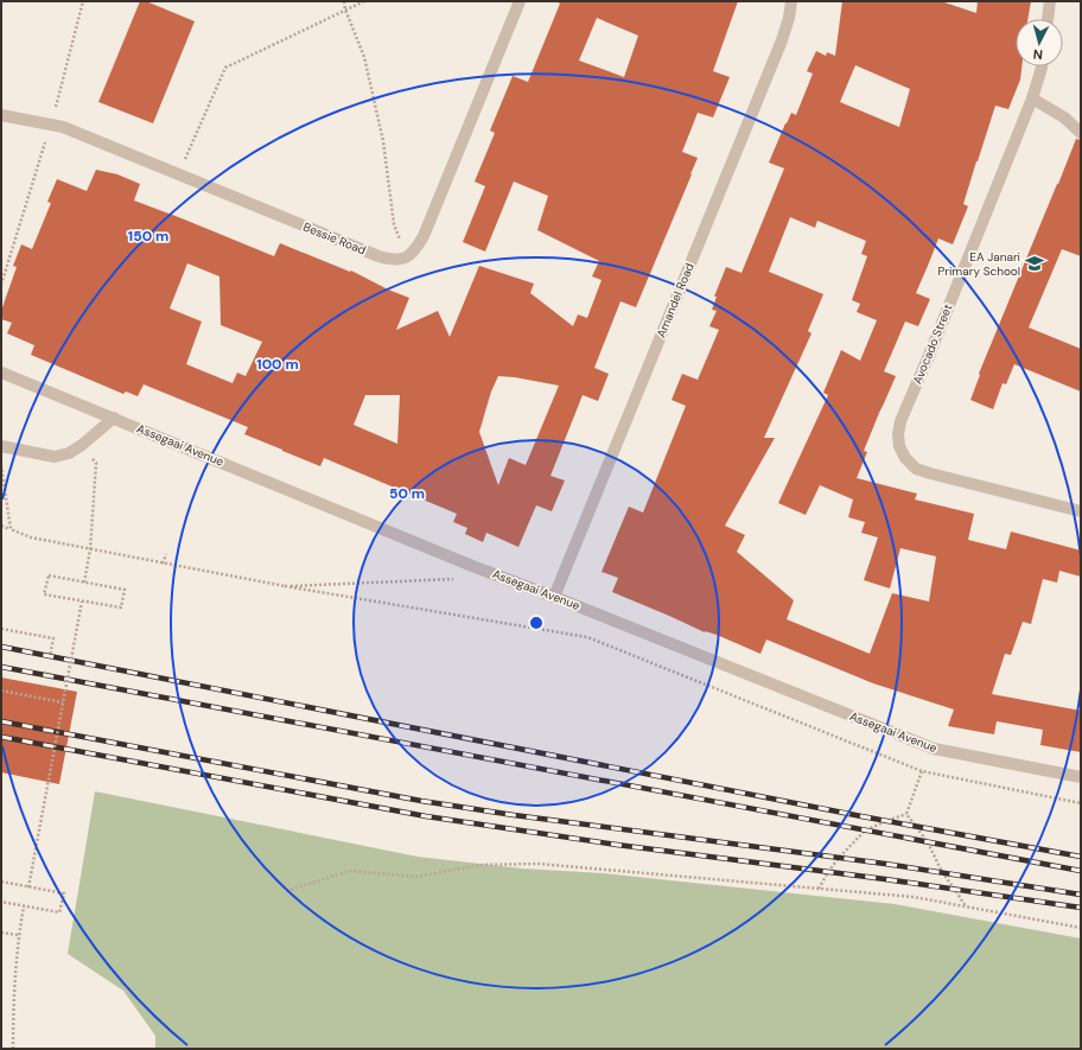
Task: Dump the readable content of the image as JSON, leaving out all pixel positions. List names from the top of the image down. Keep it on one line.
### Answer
{"streets":{"street":["Bessie Road","Amandel Road","Avocado Street","Assegaai Avenue"]},"crossings":[["Amandel Road","Assegaai Avenue"]],"places":{"school or university":["EA Janari Primary School"]},"north":"bottom","rings":["150 m","100 m","50 m"]}
